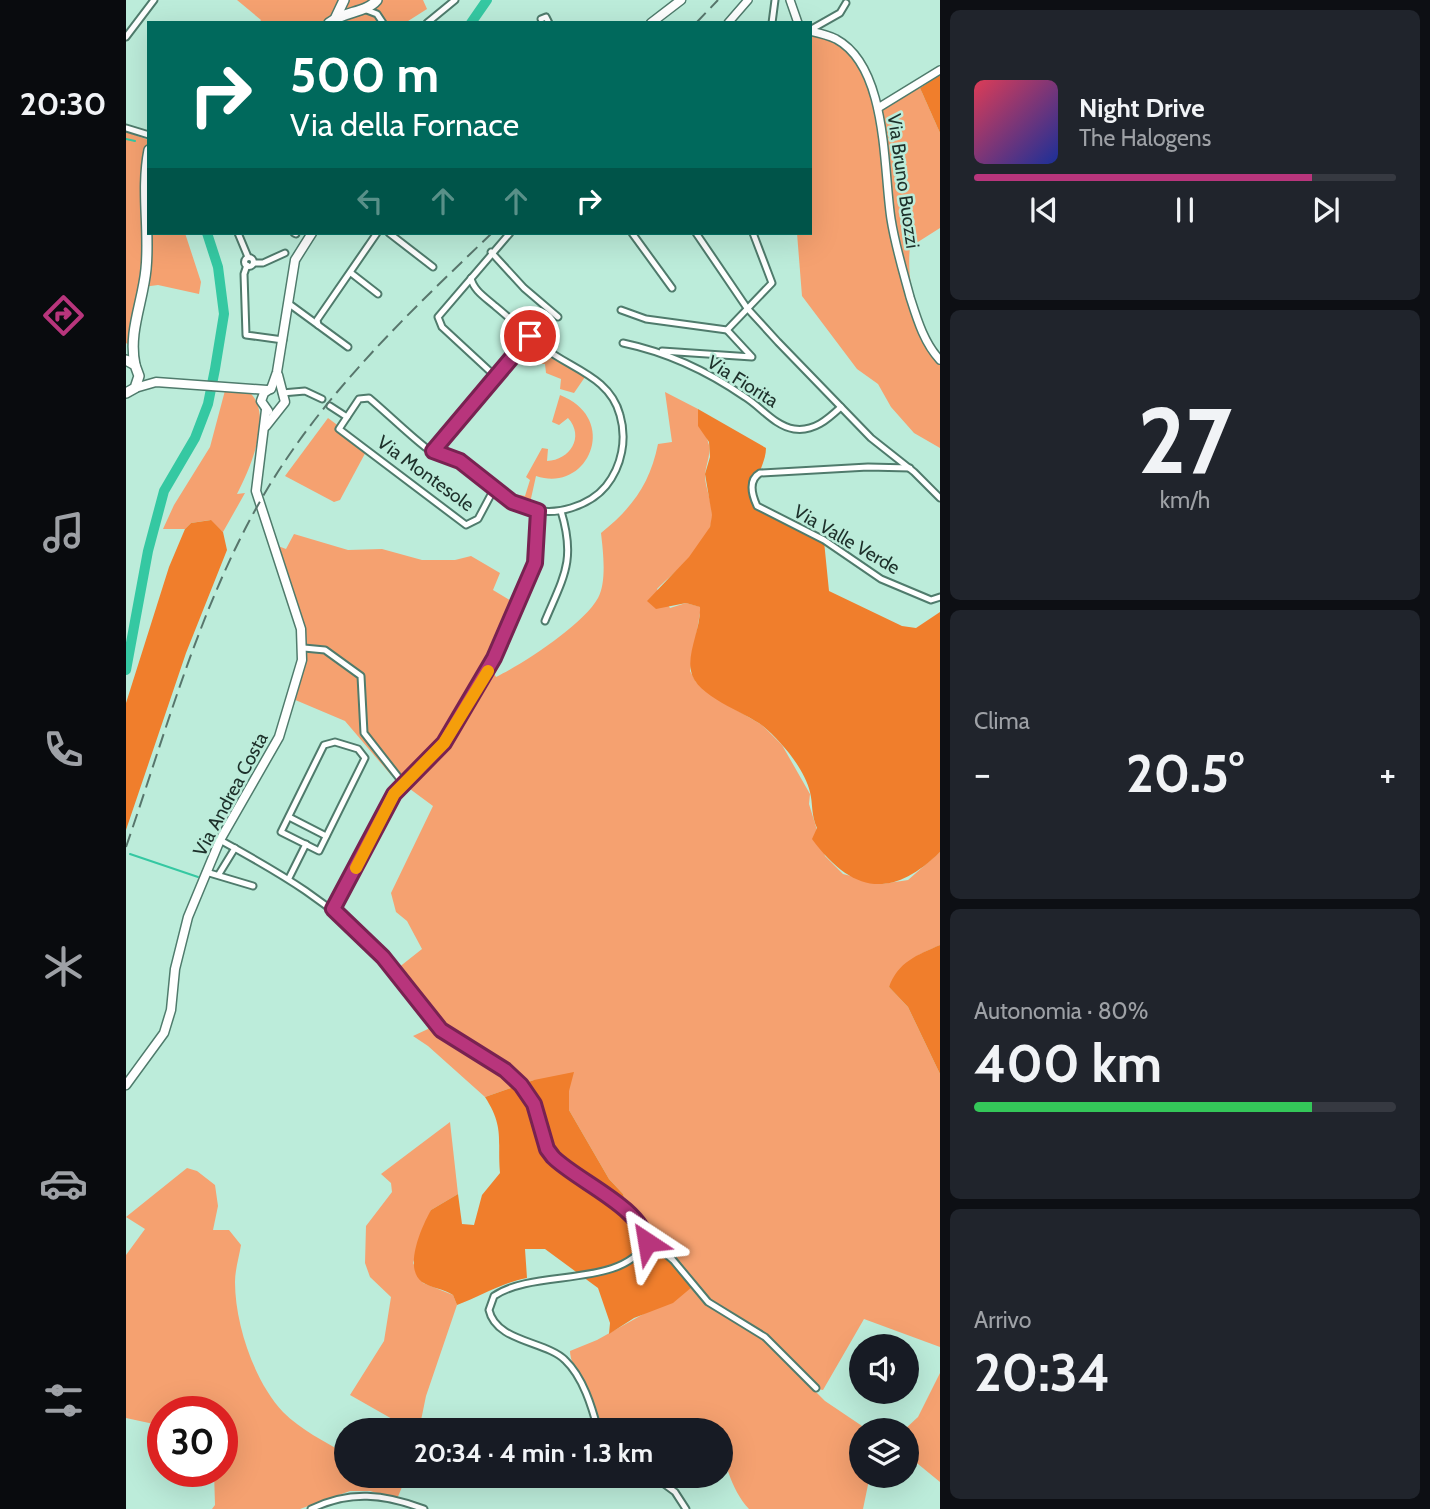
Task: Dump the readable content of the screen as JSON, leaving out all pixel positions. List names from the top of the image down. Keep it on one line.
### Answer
{"streets":{"main road":["Via Andrea Costa"],"street":["Via Bruno Buozzi","Via Fiorita","Via Montesole","Via Valle Verde"]},"page":{"tabs":"20:30","turn":["500 m","Via della Fornace"],"song":["Night Drive","The Halogens"],"tile":[["27","km/h"],"Clima",["Autonomia · 80%","400 km"],["Arrivo","20:34"]],"heat":["−","20.5°","+"],"limit":"30","trip":"20:34 · 4 min · 1.3 km"}}
